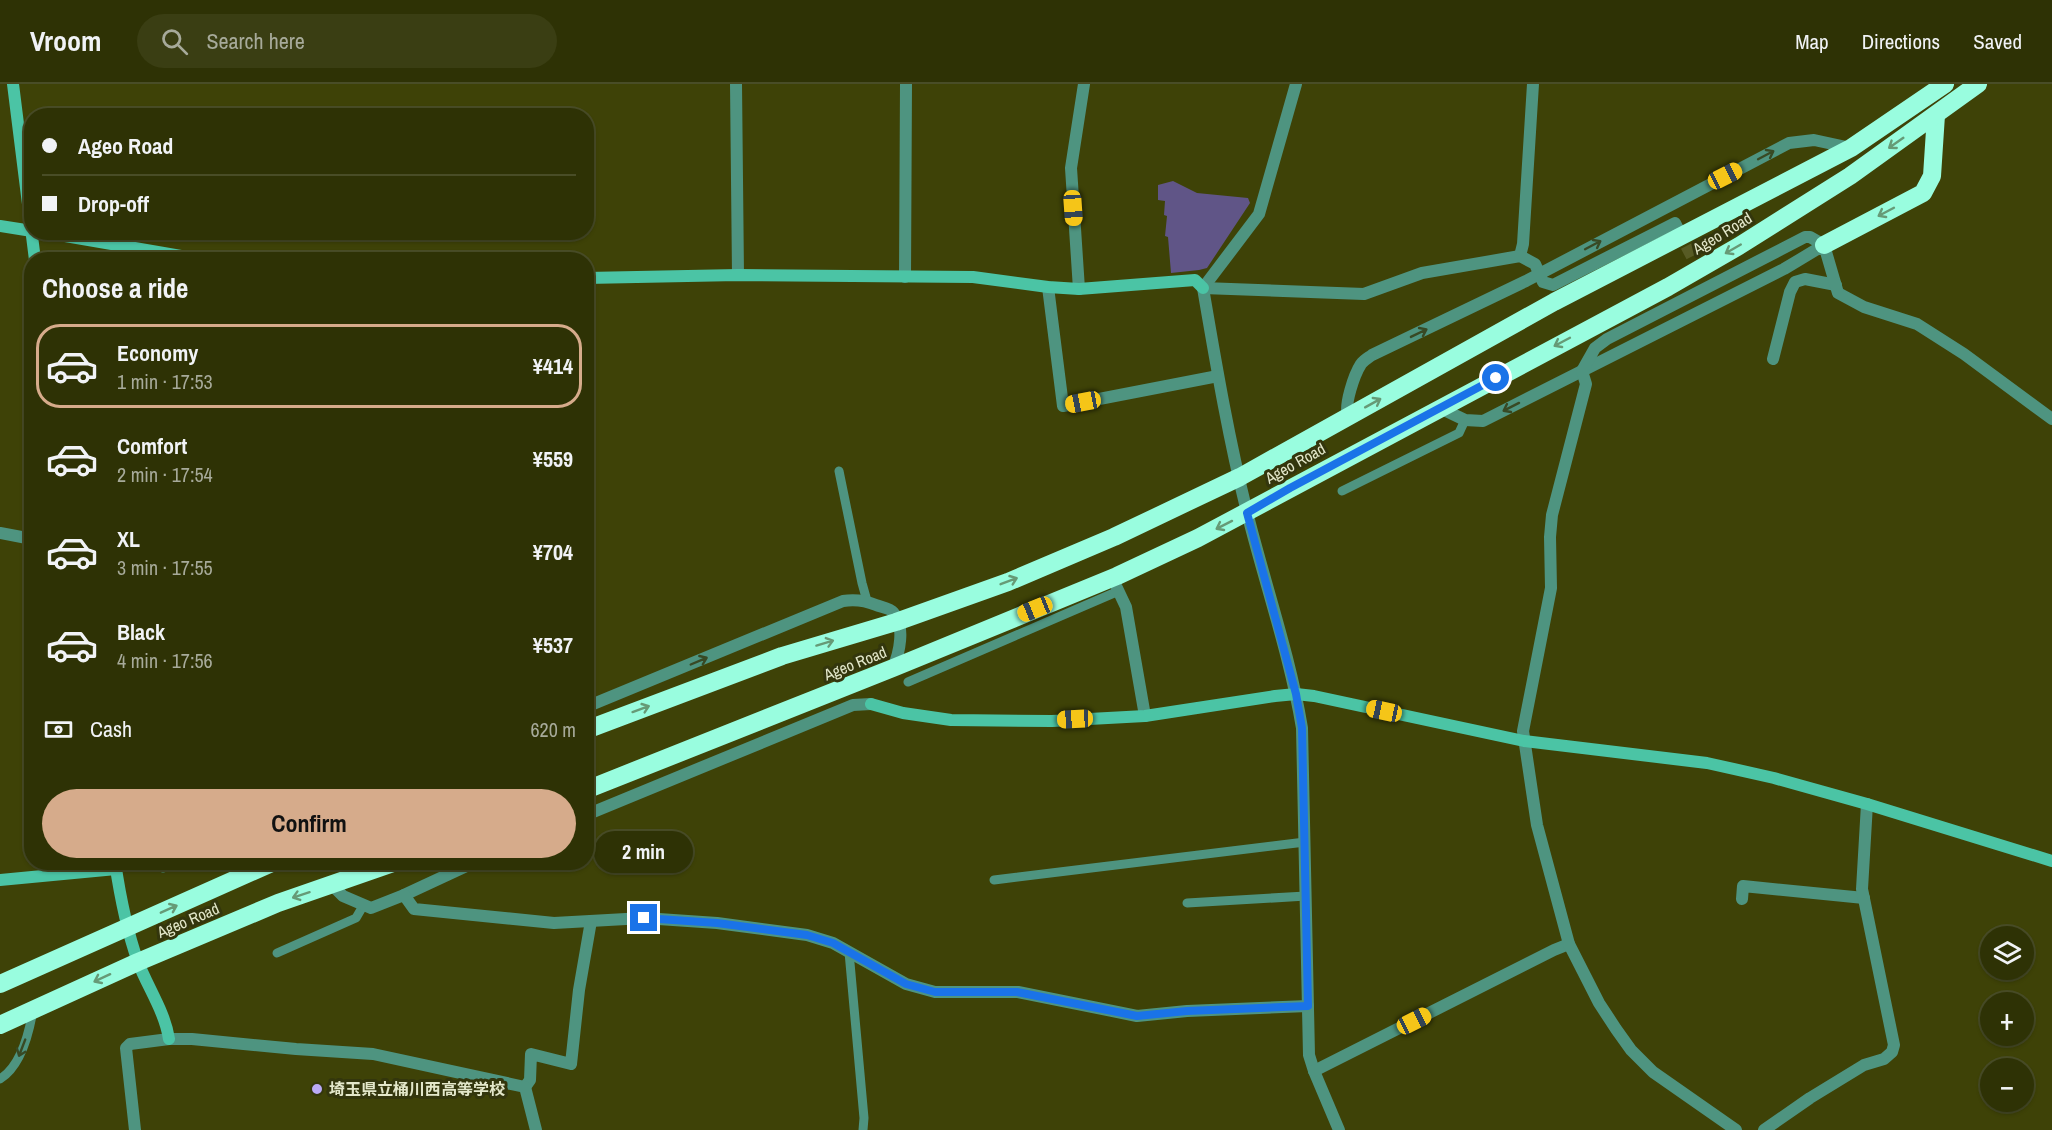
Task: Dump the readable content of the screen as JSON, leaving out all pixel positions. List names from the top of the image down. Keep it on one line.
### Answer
{"streets":{"highway":["Ageo Road"]},"places":["埼玉県立桶川西高等学校"],"page":{"header":"Vroom","search":"Search here","nav":["Map","Directions","Saved"],"banner":["Ageo Road","Drop-off"],"heading":"Choose a ride","list":[{"name":"Economy","note":"1 min · 17:53","value":"¥414"},{"name":"Comfort","note":"2 min · 17:54","value":"¥559"},{"name":"XL","note":"3 min · 17:55","value":"¥704"},{"name":"Black","note":"4 min · 17:56","value":"¥537"}],"pay":["Cash","620 m"],"buttons":"Confirm","bubble":"2 min","map_buttons":["+","−"]}}
